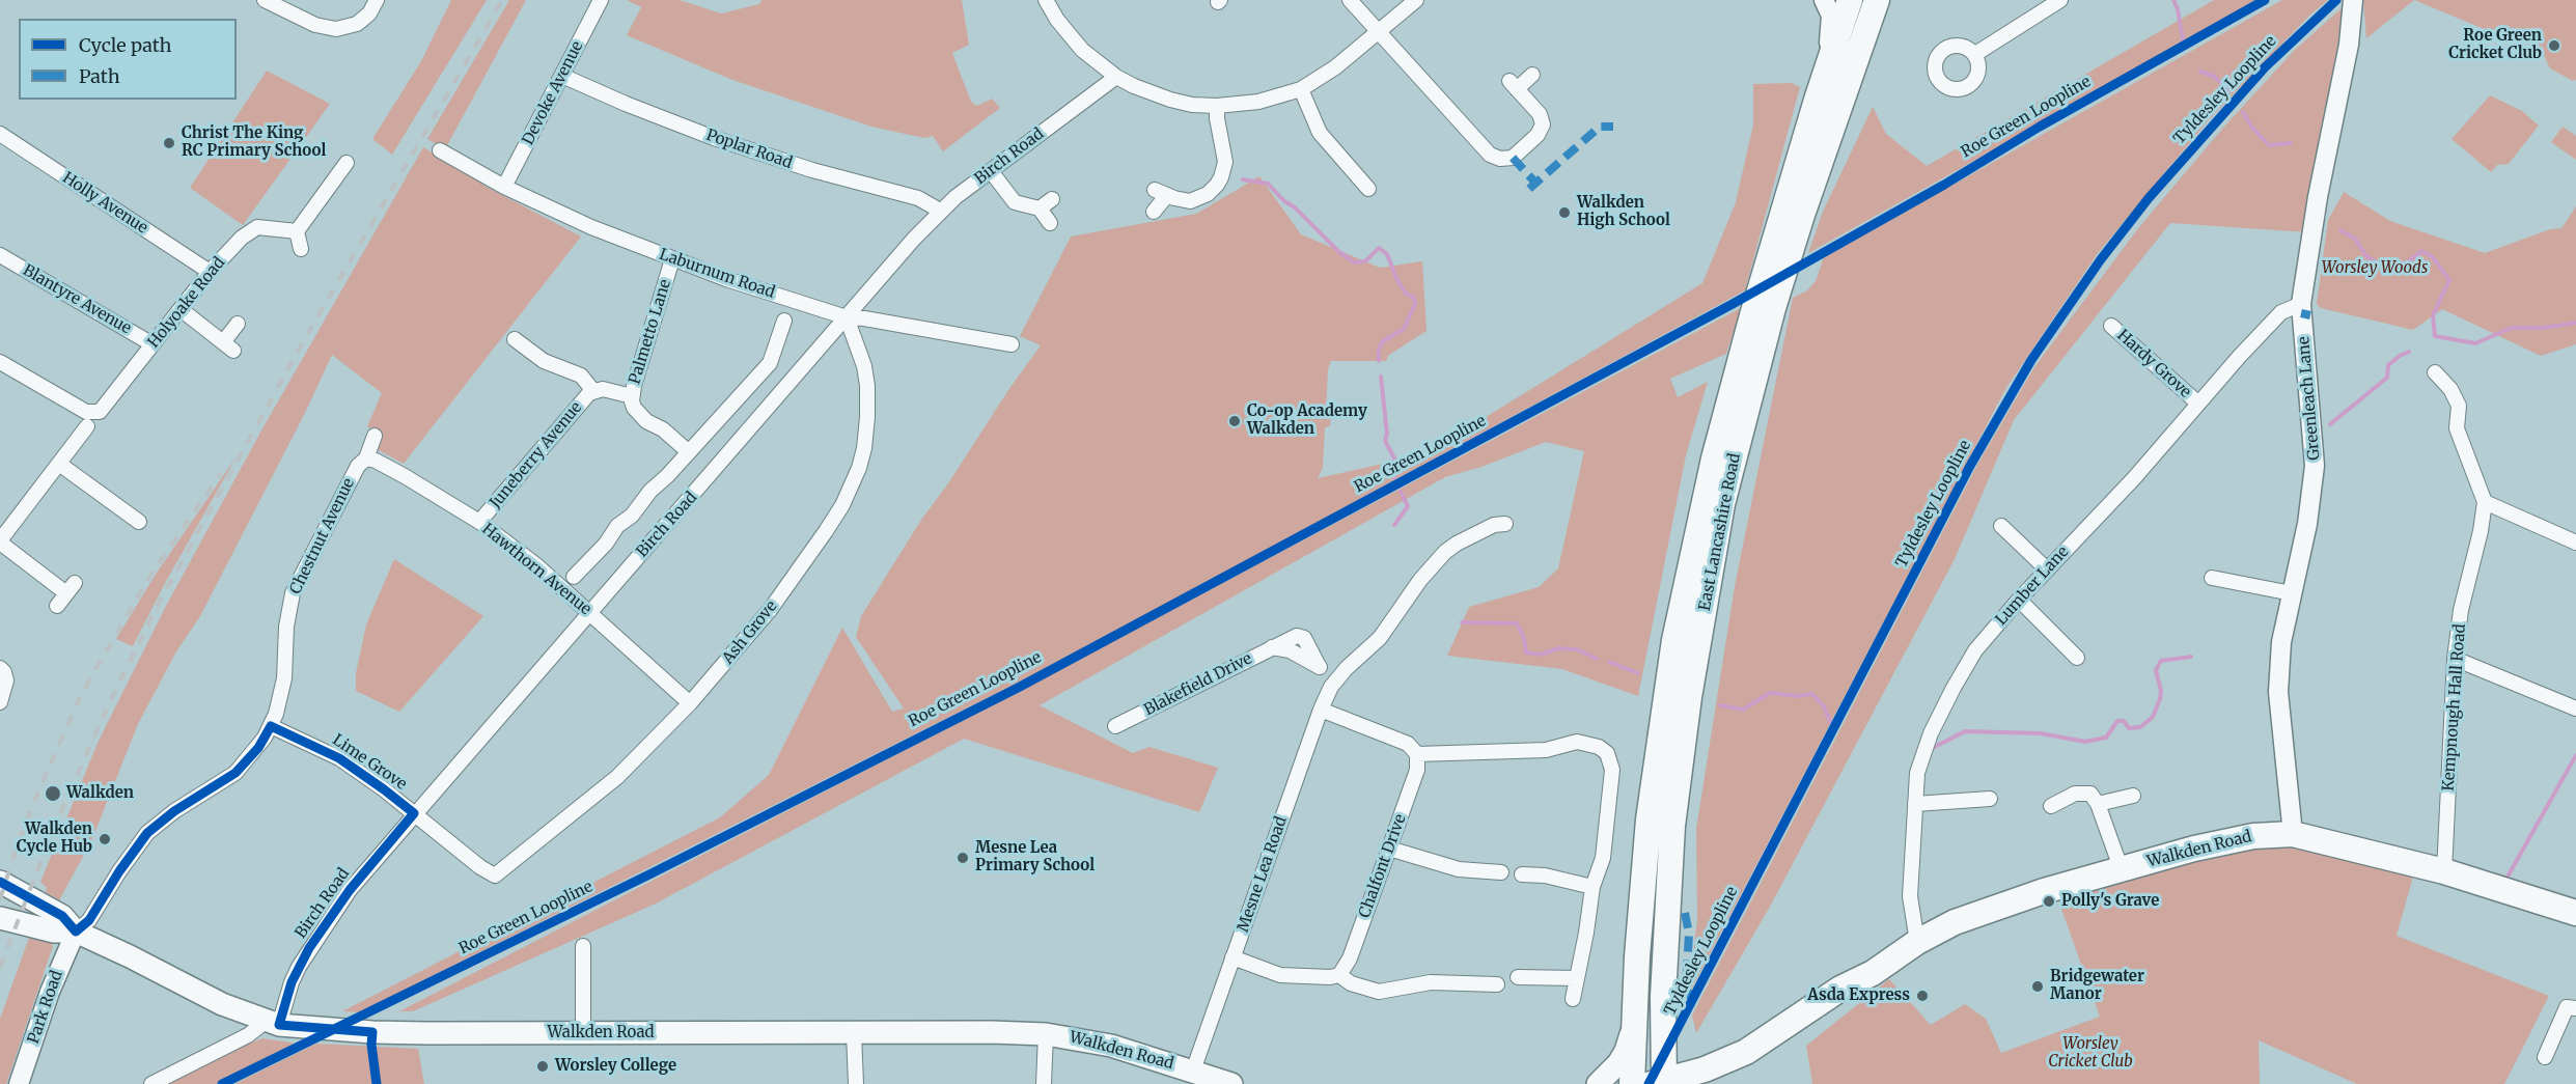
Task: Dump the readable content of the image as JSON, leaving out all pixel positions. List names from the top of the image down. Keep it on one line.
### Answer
{"streets":{"highway":["East Lancashire Road","Walkden Road"],"street":["Devoke Avenue","Poplar Road","Birch Road","Holly Avenue","Laburnum Road","Blantyre Avenue","Holyoake Road","Palmetto Lane","Hardy Grove","Greenleach Lane","Juneberry Avenue","Chestnut Avenue","Hawthorn Avenue","Lumber Lane","Ash Grove","Blakefield Drive","Kempnough Hall Road","Lime Grove","Chalfont Drive","Mesne Lea Road","Park Road"],"cycle path":["Tyldesley Loopline","Roe Green Loopline"]},"crossings":[["Devoke Avenue","Poplar Road"],["Devoke Avenue","Laburnum Road"],["Poplar Road","Birch Road"],["Birch Road","Laburnum Road"],["Birch Road","Hawthorn Avenue"],["Birch Road","Ash Grove"],["Birch Road","Lime Grove"],["Birch Road","Walkden Road"],["Holly Avenue","Holyoake Road"],["Laburnum Road","Palmetto Lane"],["Laburnum Road","Ash Grove"],["Blantyre Avenue","Holyoake Road"],["Palmetto Lane","Juneberry Avenue"],["Hardy Grove","Lumber Lane"],["Greenleach Lane","Lumber Lane"],["Greenleach Lane","Walkden Road"],["Juneberry Avenue","Hawthorn Avenue"],["East Lancashire Road","Walkden Road"],["Chestnut Avenue","Hawthorn Avenue"],["Chestnut Avenue","Lime Grove"],["Chestnut Avenue","Walkden Road"],["Chestnut Avenue","Park Road"],["Hawthorn Avenue","Ash Grove"],["Lumber Lane","Walkden Road"],["Ash Grove","Lime Grove"],["Blakefield Drive","Mesne Lea Road"],["Kempnough Hall Road","Walkden Road"],["Walkden Road","Mesne Lea Road"],["Walkden Road","Park Road"]],"parks":["Worsley Woods","Worsley Cricket Club"],"places":["Roe Green Cricket Club","Christ The King RC Primary School","Walkden High School","Co-op Academy Walkden","Walkden","Walkden Cycle Hub","Mesne Lea Primary School","Polly's Grave","Bridgewater Manor","Asda Express","Worsley College"],"legend":["Cycle path","Path"]}
